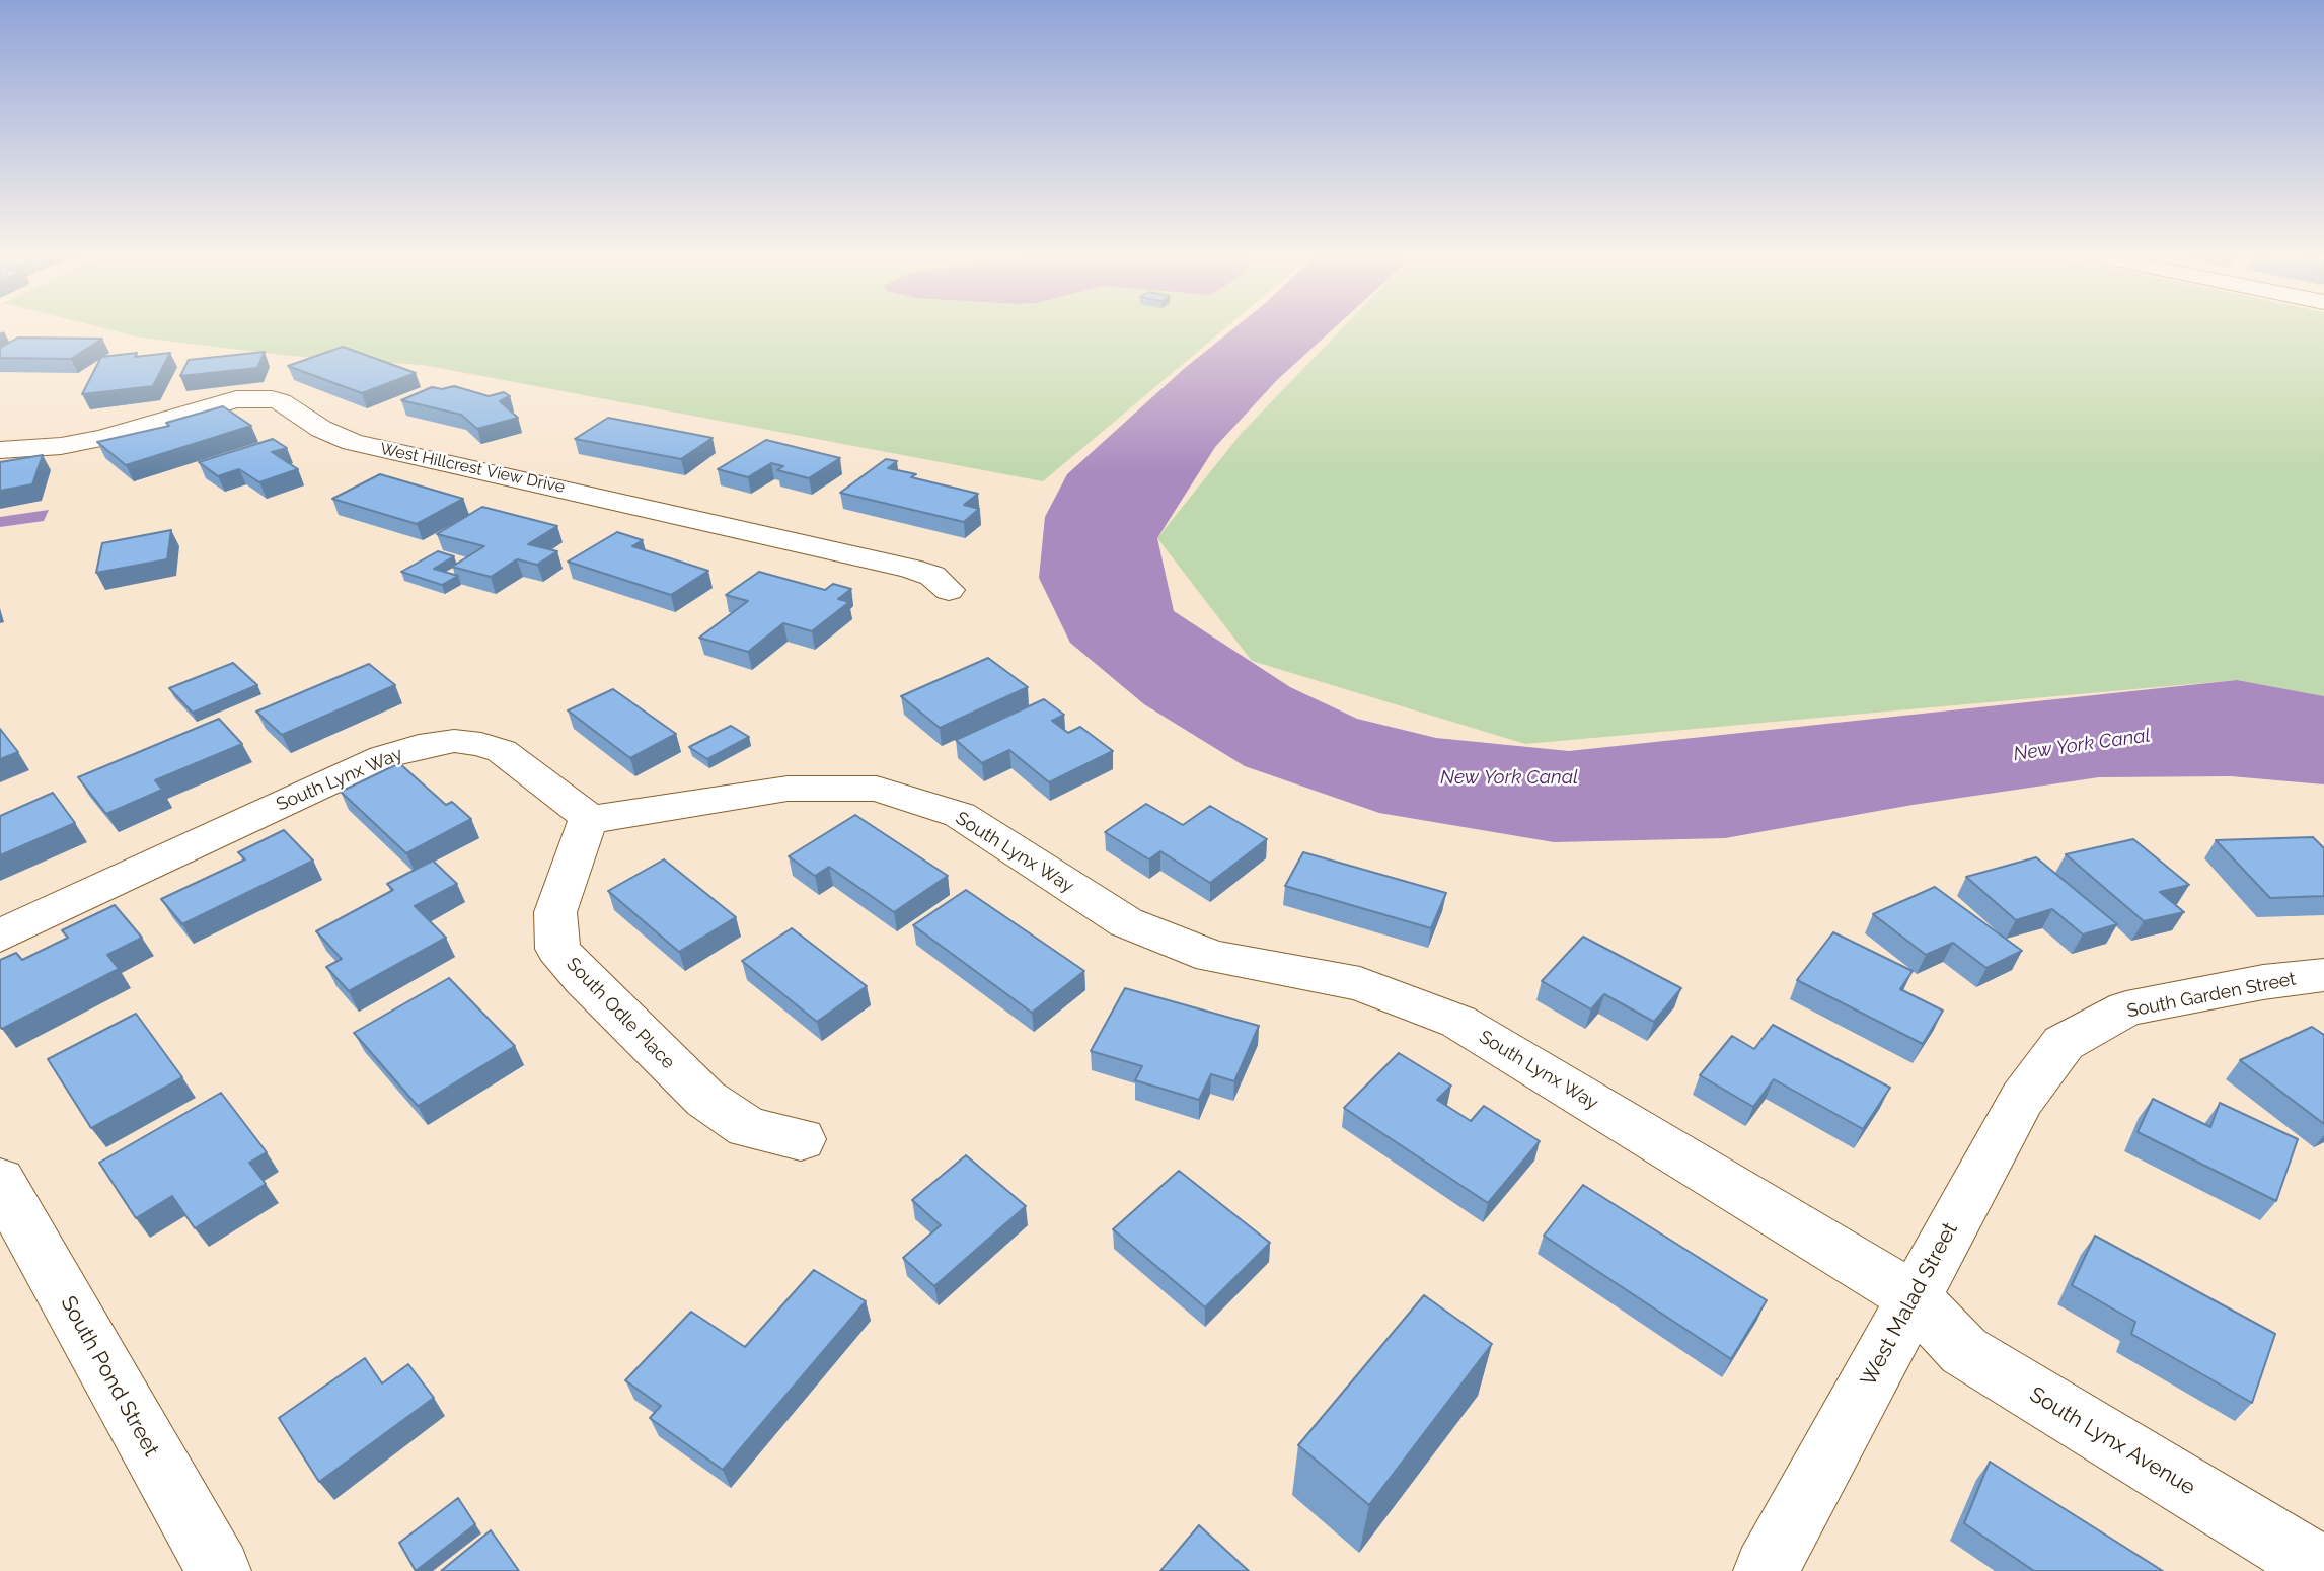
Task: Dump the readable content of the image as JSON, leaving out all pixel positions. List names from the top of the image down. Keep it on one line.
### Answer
{"streets":{"street":["West Hillcrest View Drive","South Lynx Way","South Garden Street","South Odle Place","West Malad Street","South Pond Street","South Lynx Avenue"]},"crossings":[["South Lynx Way","South Odle Place"],["South Lynx Way","West Malad Street"],["South Lynx Way","South Lynx Avenue"],["South Garden Street","West Malad Street"],["West Malad Street","South Lynx Avenue"]],"water":["New York Canal"]}
